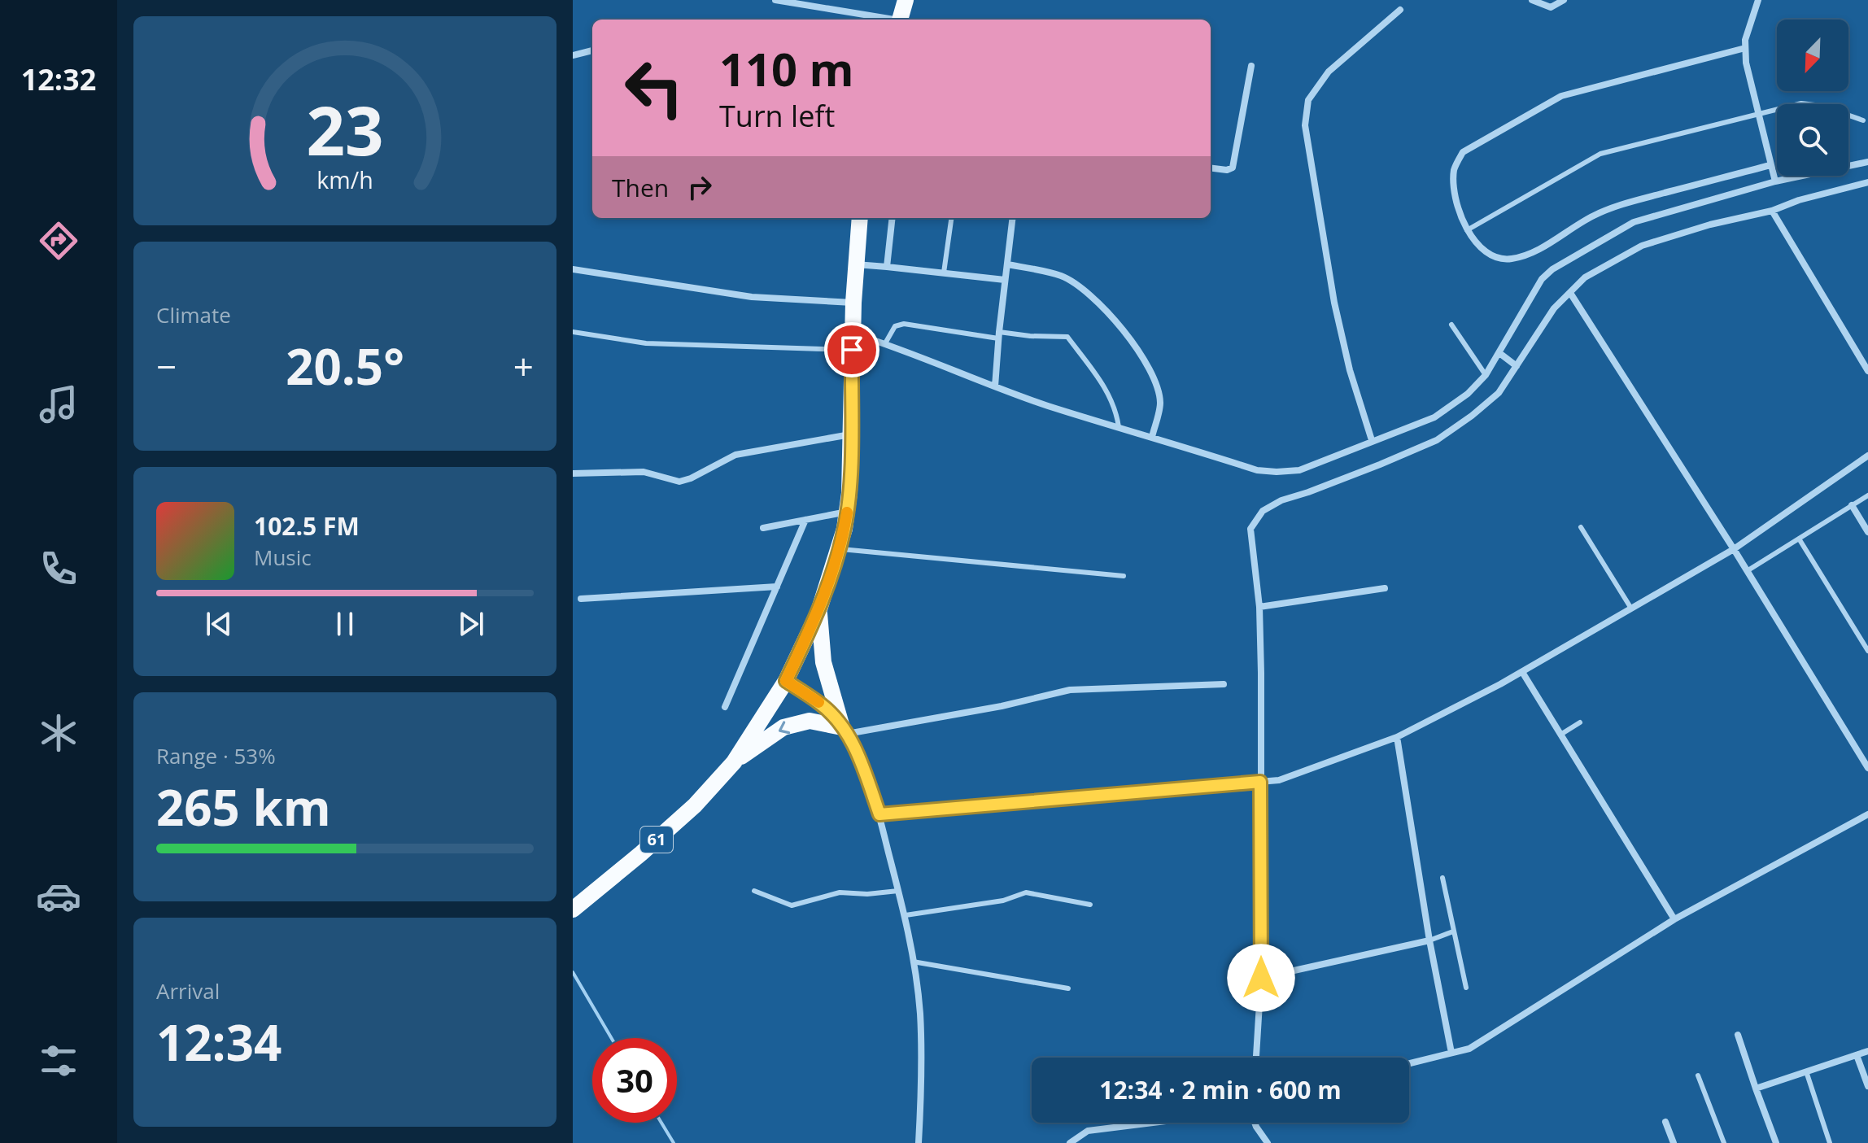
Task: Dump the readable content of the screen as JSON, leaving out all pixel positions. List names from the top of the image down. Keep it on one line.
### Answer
{"streets":{"main road":["61"]},"north":"bottom left","page":{"tabs":"12:32","turn":["110 m","Turn left"],"then":"Then","tile":["Climate",["Range · 53%","265 km"],["Arrival","12:34"]],"heat":["−","20.5°","+"],"song":["102.5 FM","Music"],"limit":"30","trip":"12:34 · 2 min · 600 m","gauge":["23","km/h"]}}
